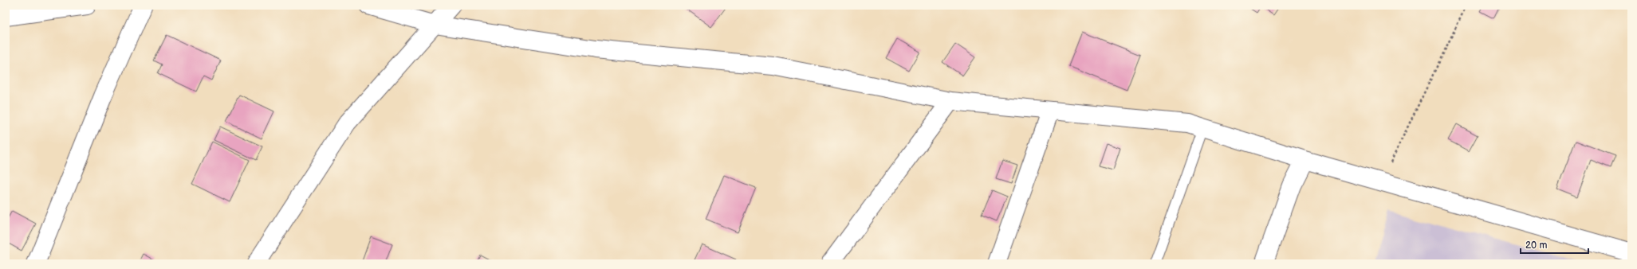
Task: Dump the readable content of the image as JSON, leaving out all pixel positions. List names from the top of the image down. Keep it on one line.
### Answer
{"scale_bar":"20 m"}
